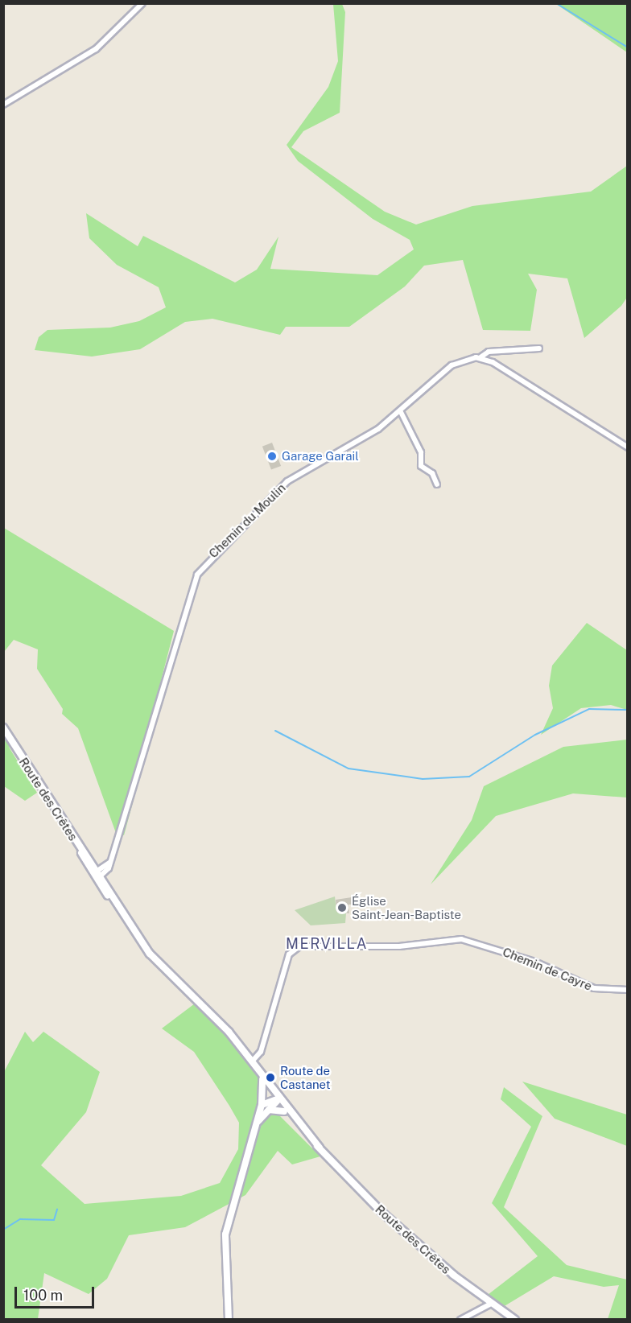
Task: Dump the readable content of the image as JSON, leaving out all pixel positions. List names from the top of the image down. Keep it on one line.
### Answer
{"streets":{"street":["Chemin du Moulin","Route des Crêtes","Chemin de Cayre"]},"crossings":[["Chemin du Moulin","Route des Crêtes"],["Route des Crêtes","Chemin de Cayre"]],"districts":["MERVILLA"],"places":["Garage Garail","Église Saint-Jean-Baptiste","Route de Castanet"],"scale_bar":"100 m"}
